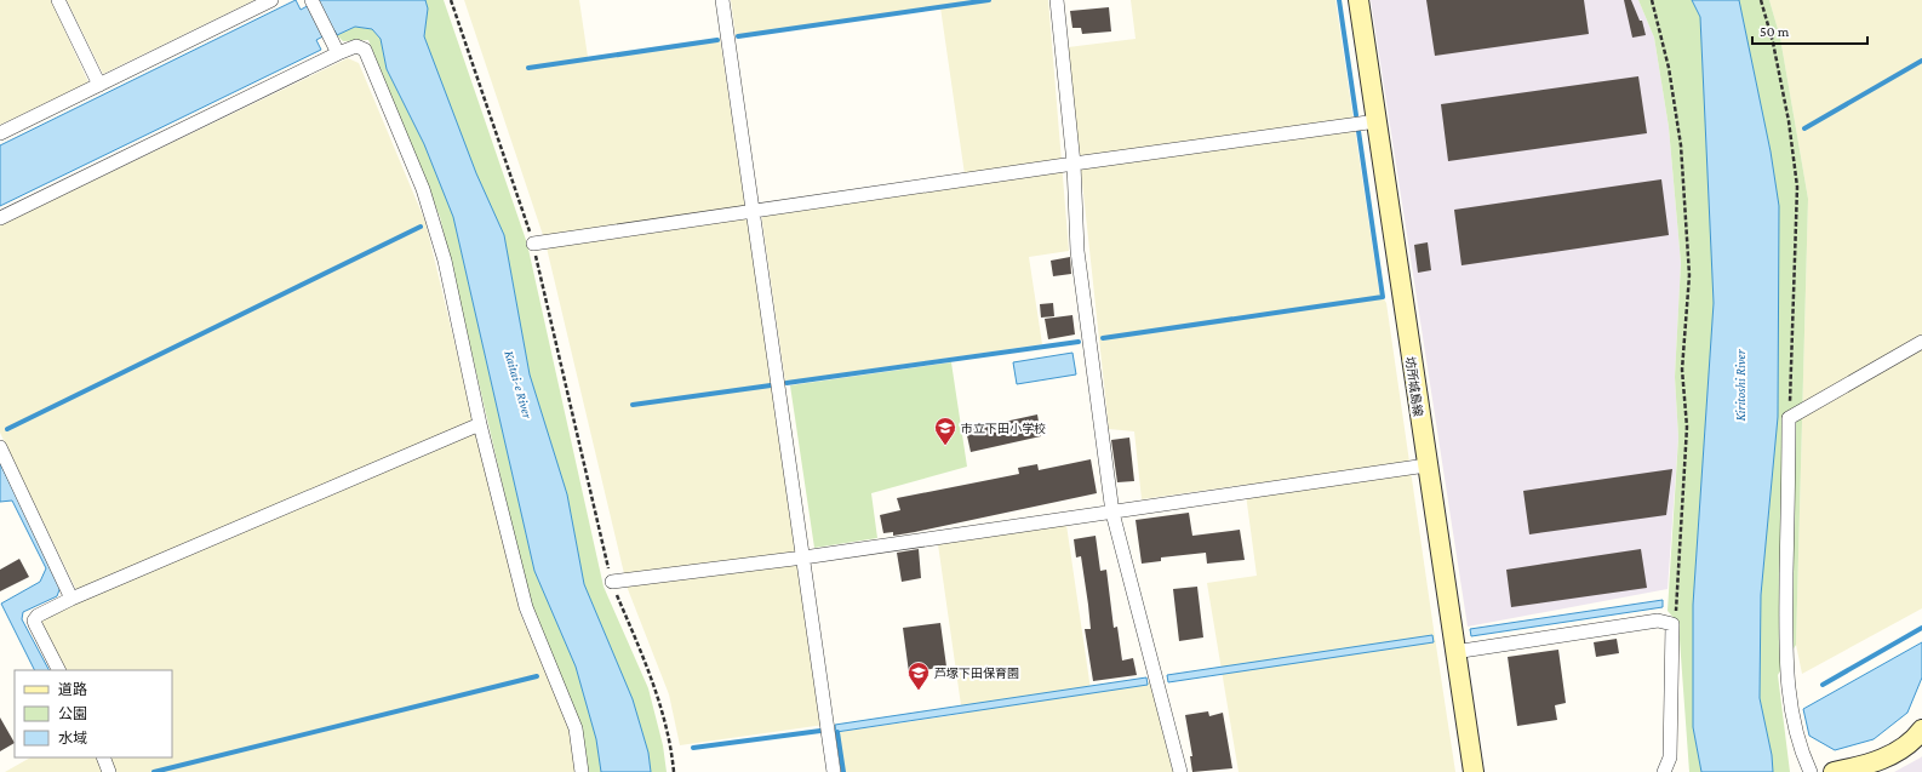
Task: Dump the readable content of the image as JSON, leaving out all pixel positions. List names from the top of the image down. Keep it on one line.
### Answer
{"streets":{"main road":["坊所城島線"]},"water":["Kaitai-e River","Kiritoshi River"],"places":{"school or university":["市立下田小学校","芦塚下田保育園"]},"legend":["道路","公園","水域"],"scale_bar":"50 m"}
